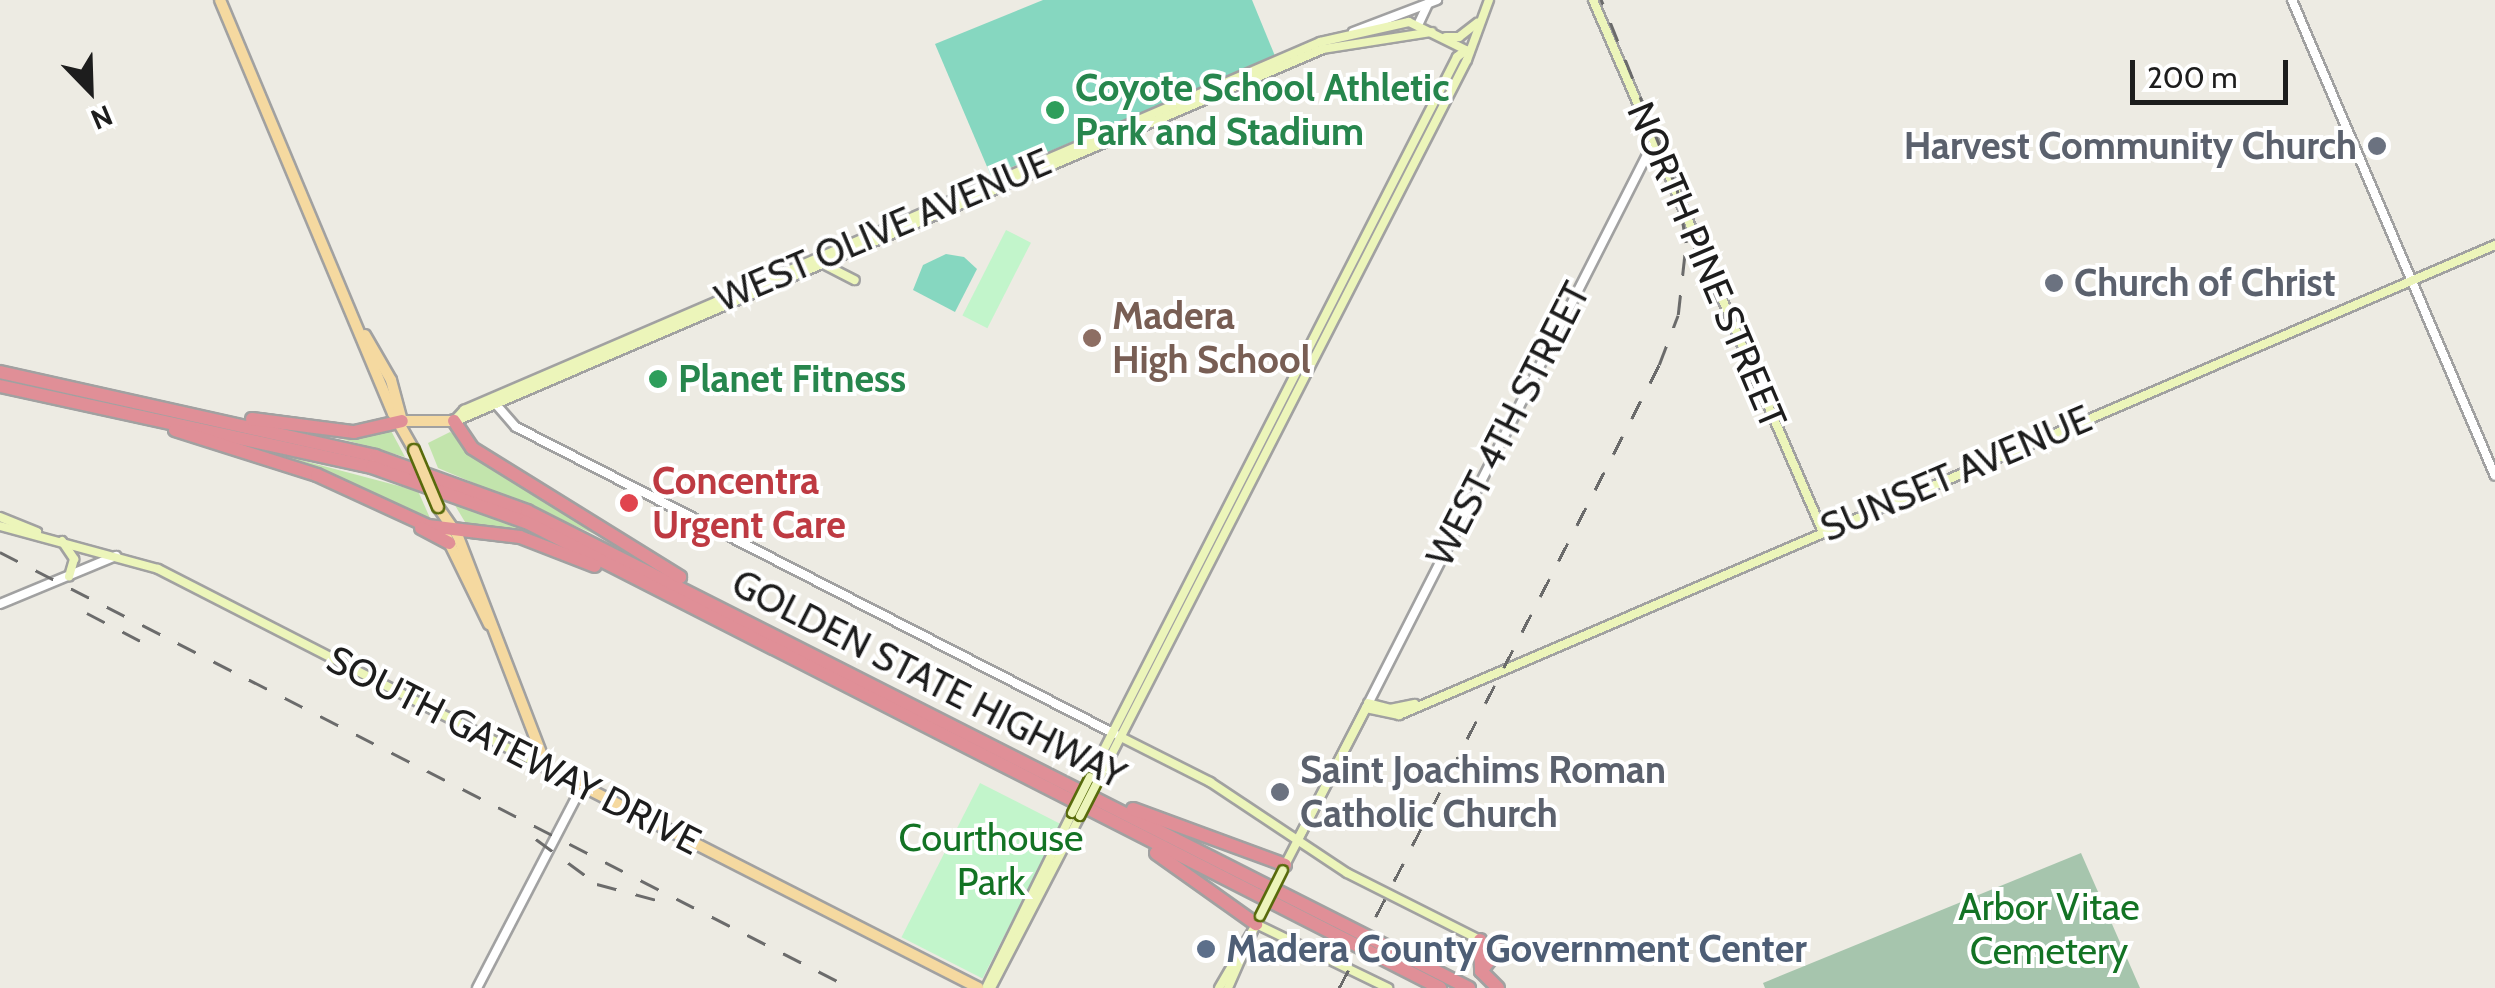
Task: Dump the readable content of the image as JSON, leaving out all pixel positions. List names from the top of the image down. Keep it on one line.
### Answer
{"streets":{"highway":["GOLDEN STATE HIGHWAY"],"main road":["WEST OLIVE AVENUE","NORTH PINE STREET","WEST 4TH STREET","SUNSET AVENUE","SOUTH GATEWAY DRIVE"]},"crossings":[["NORTH PINE STREET","WEST 4TH STREET"],["NORTH PINE STREET","SUNSET AVENUE"],["WEST 4TH STREET","SUNSET AVENUE"]],"parks":["Courthouse Park","Arbor Vitae Cemetery"],"places":["Coyote School Athletic Park and Stadium","Harvest Community Church","Church of Christ","Madera High School","Planet Fitness","Concentra Urgent Care","Saint Joachims Roman Catholic Church","Madera County Government Center"],"scale_bar":"200 m","north":"bottom right"}
